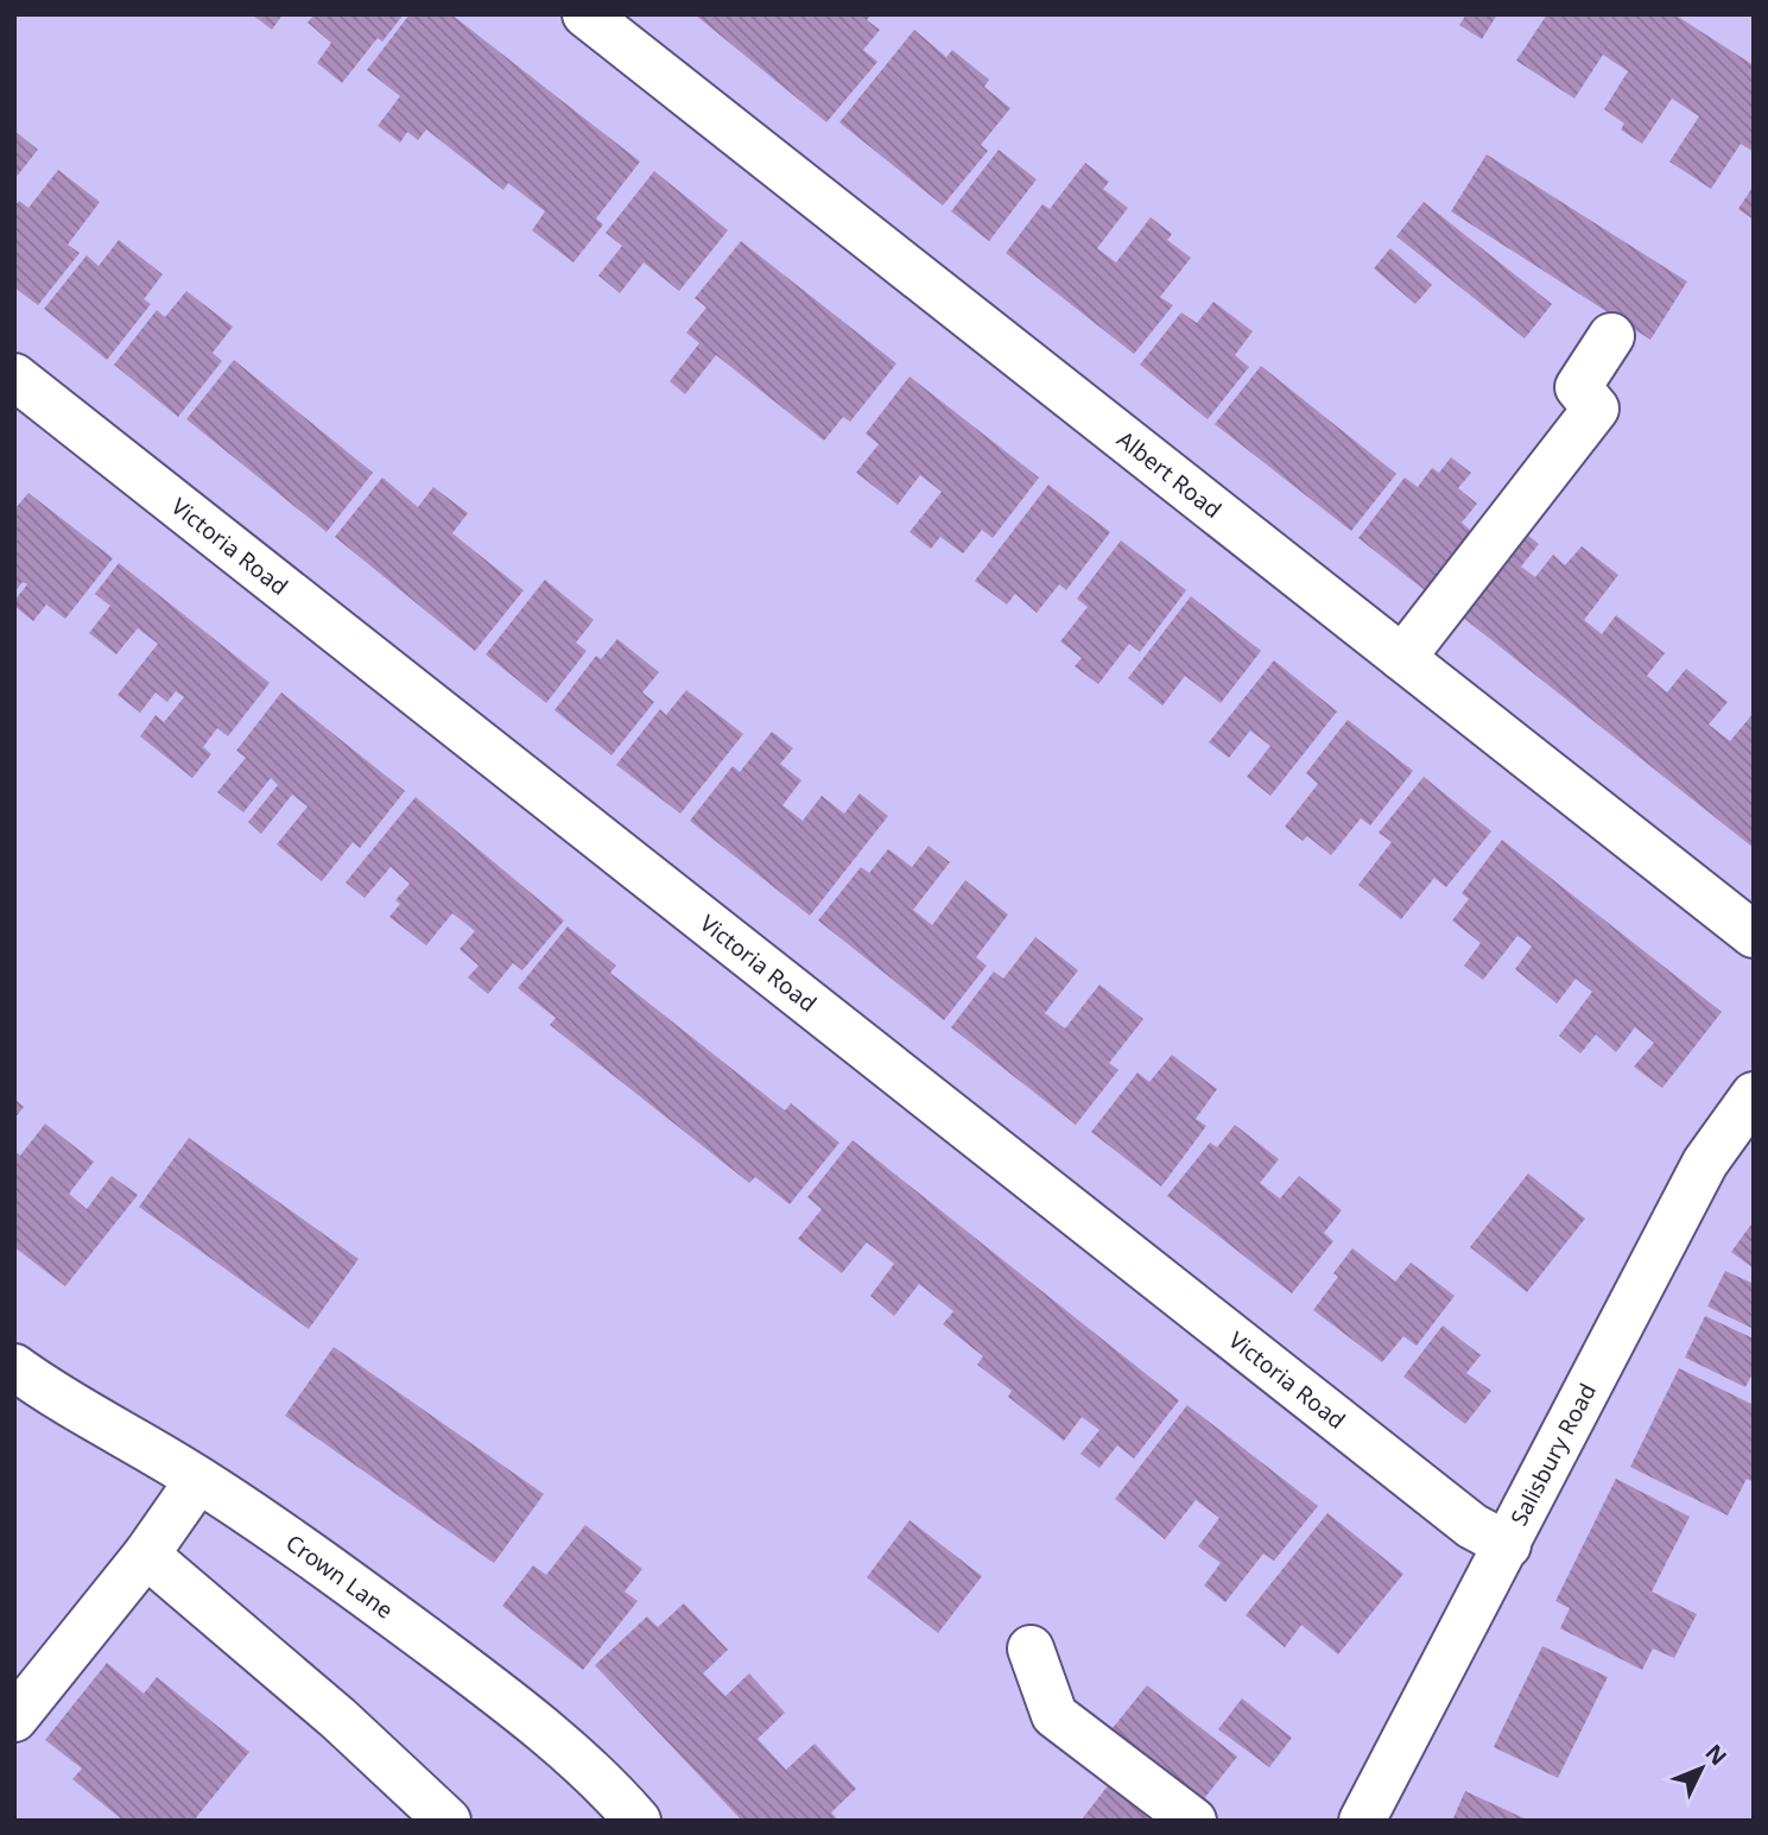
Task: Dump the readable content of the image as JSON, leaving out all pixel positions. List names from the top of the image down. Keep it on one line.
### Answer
{"streets":{"street":["Albert Road","Victoria Road","Salisbury Road","Crown Lane"]},"crossings":[["Victoria Road","Salisbury Road"]],"north":"top right"}
